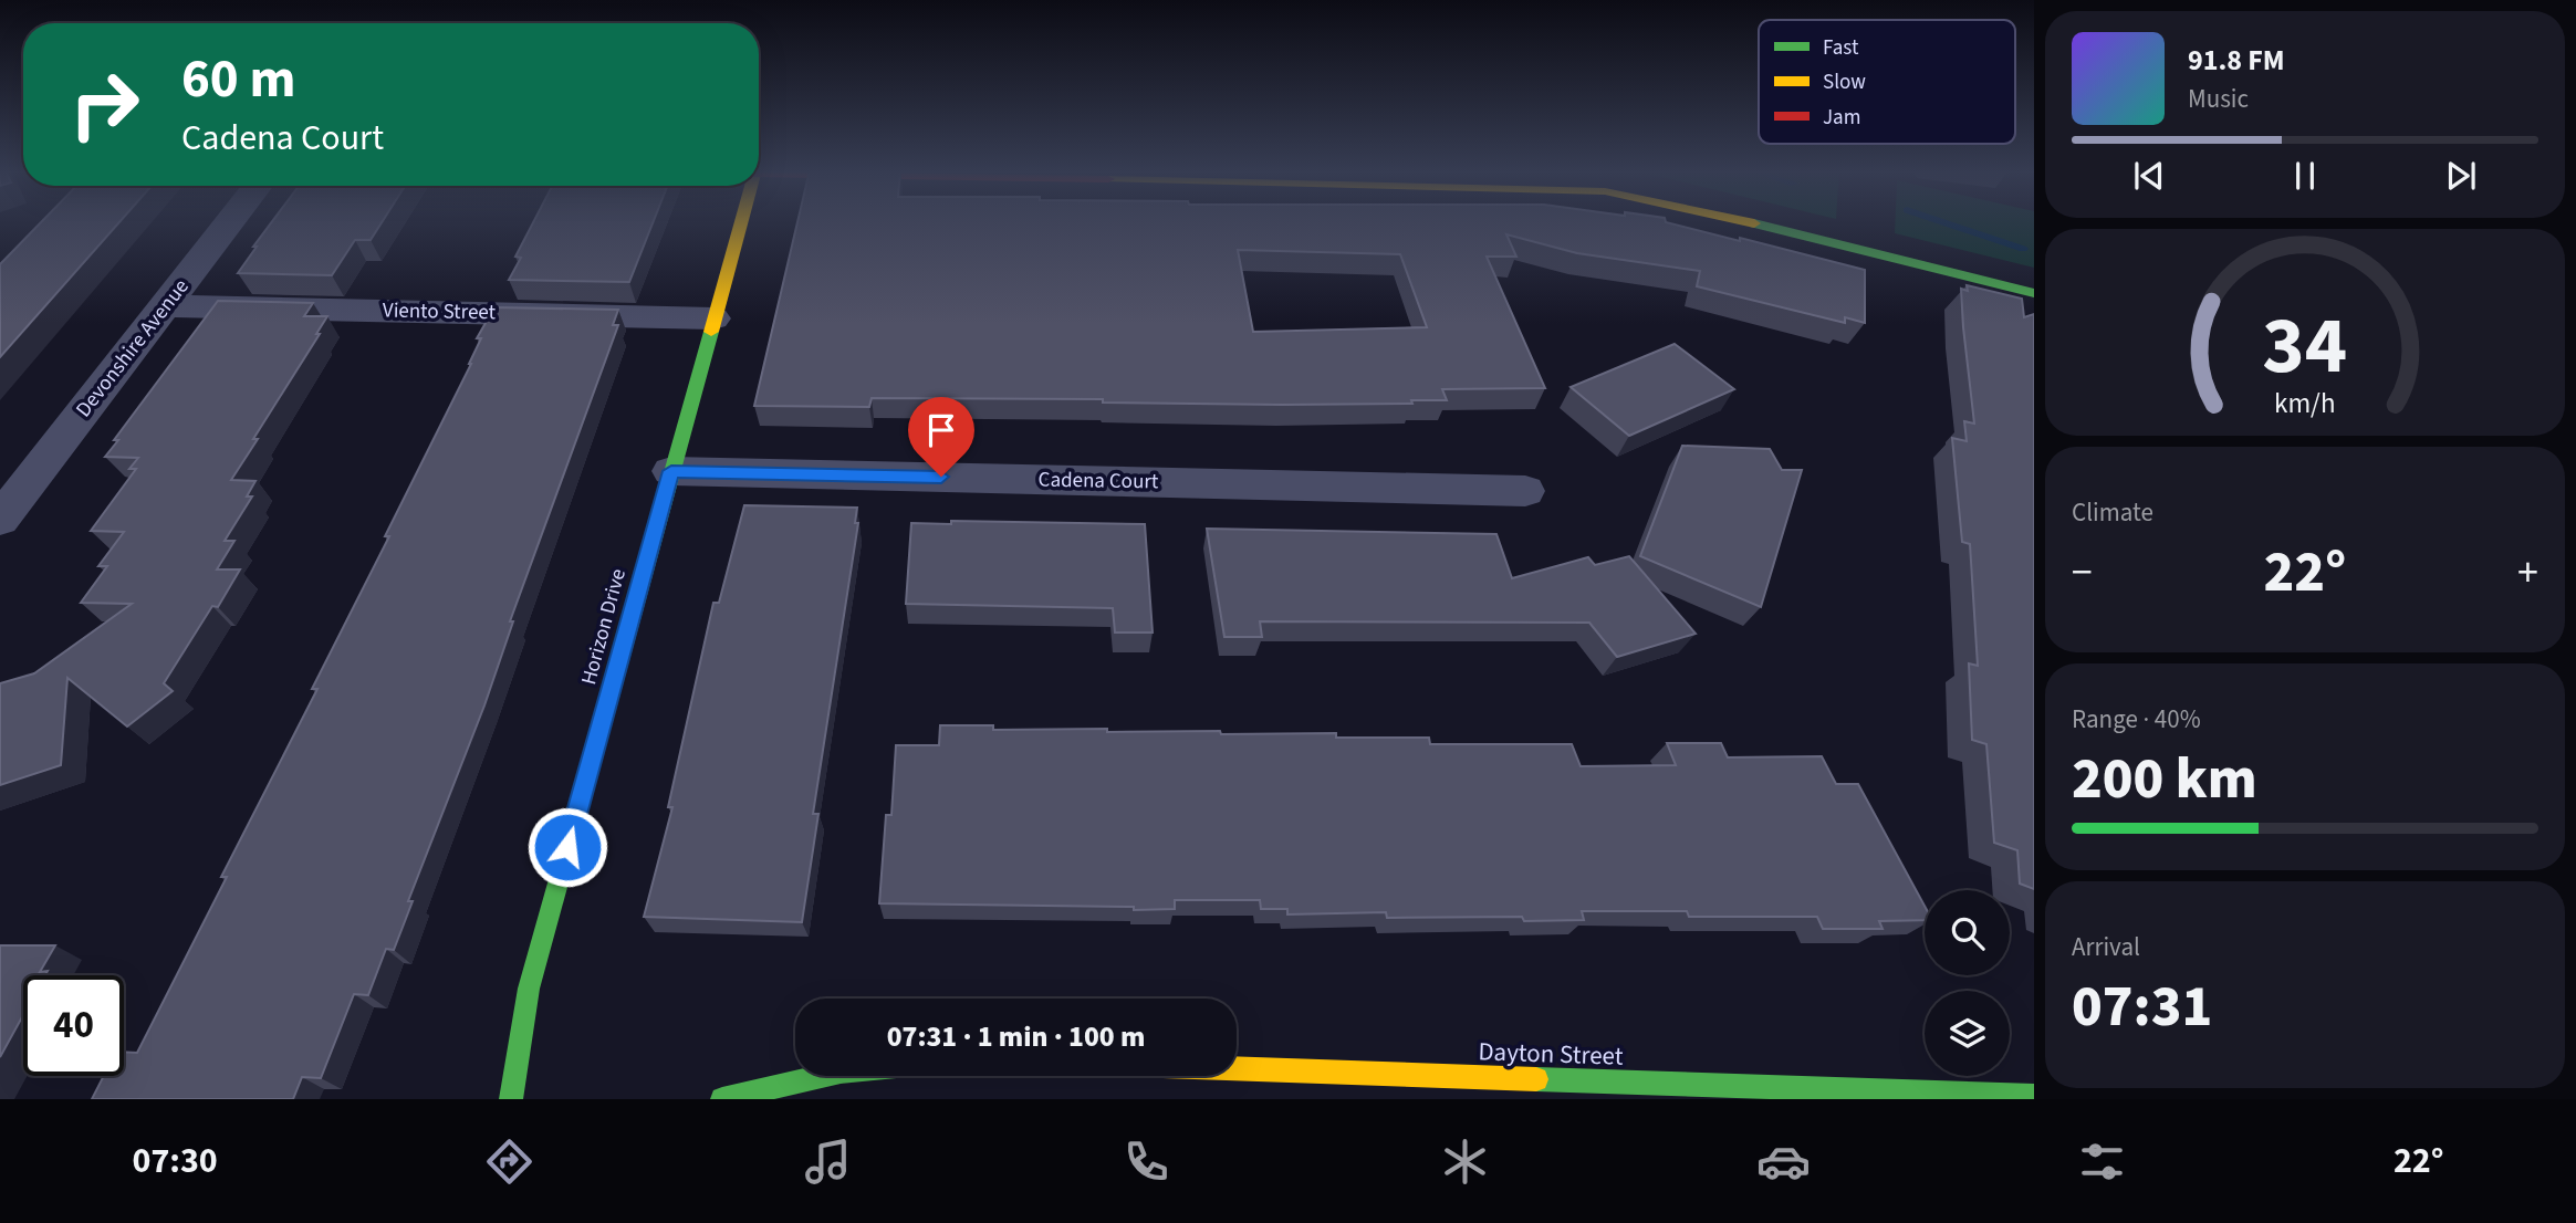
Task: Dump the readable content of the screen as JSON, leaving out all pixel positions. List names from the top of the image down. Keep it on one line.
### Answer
{"streets":{"street":["Viento Street","Devonshire Avenue","Cadena Court","Horizon Drive","Dayton Street"]},"crossings":[["Viento Street","Devonshire Avenue"],["Viento Street","Horizon Drive"],["Cadena Court","Horizon Drive"]],"legend":["Fast","Slow","Jam"],"page":{"turn":["60 m","Cadena Court"],"song":["91.8 FM","Music"],"tile":["Climate",["Range · 40%","200 km"],["Arrival","07:31"]],"heat":["−","22°","+"],"limit":"40","trip":"07:31 · 1 min · 100 m","tabs":["07:30","22°"],"gauge":["34","km/h"]}}
